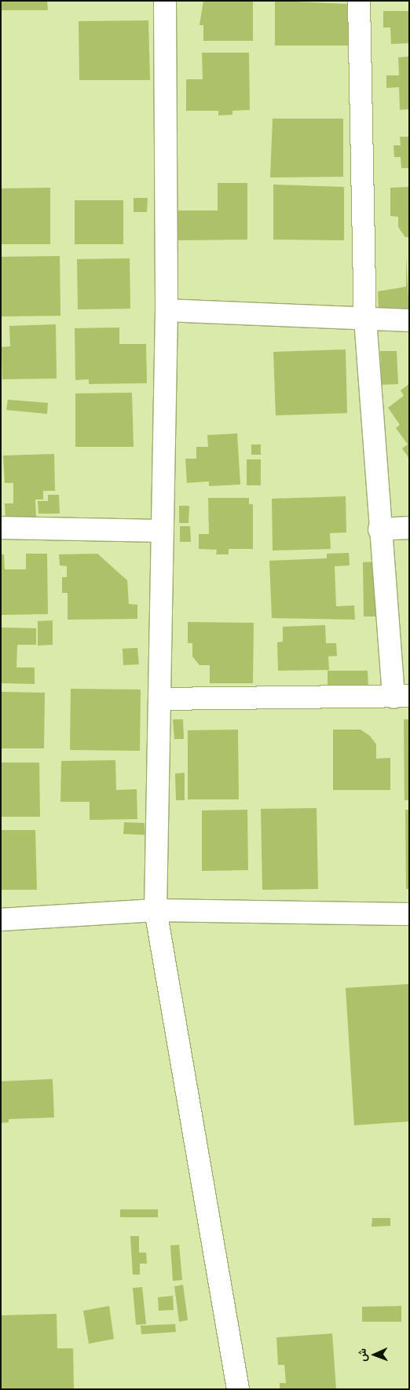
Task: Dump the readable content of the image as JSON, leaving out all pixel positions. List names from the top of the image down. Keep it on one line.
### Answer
{"north":"left"}
